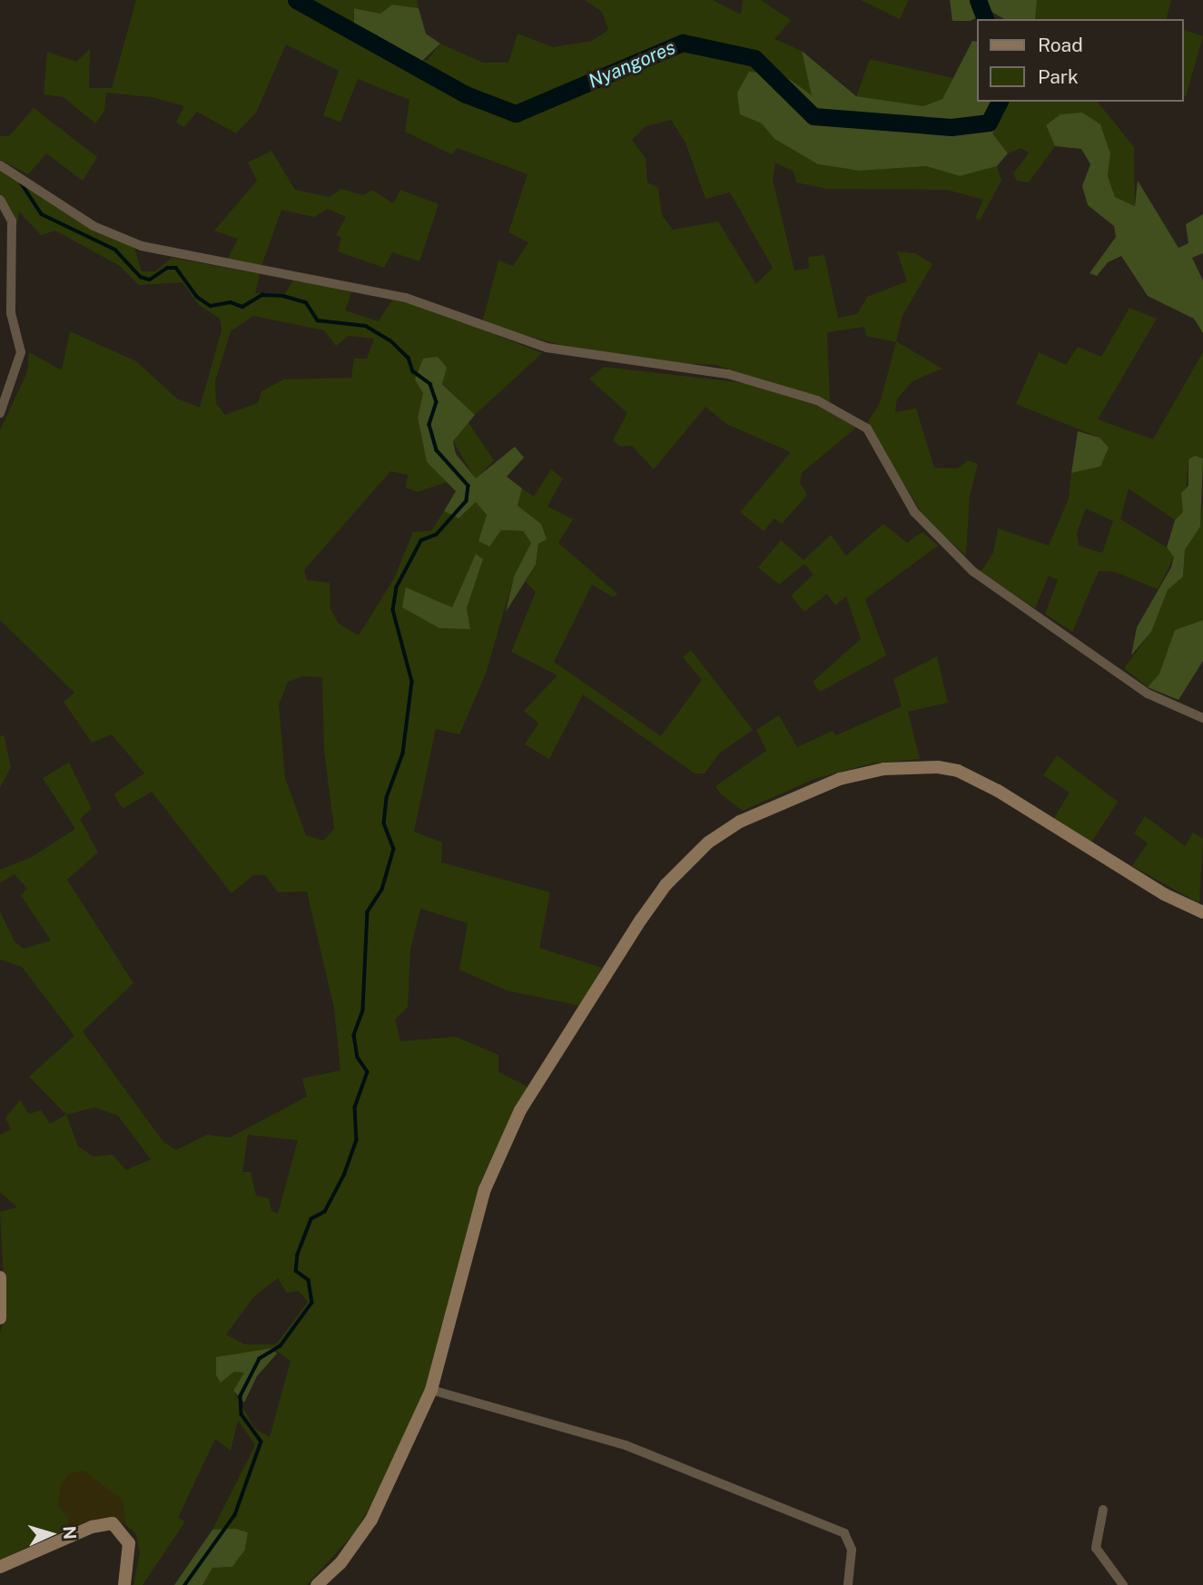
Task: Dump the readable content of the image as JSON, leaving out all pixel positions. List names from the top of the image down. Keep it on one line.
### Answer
{"water":["Nyangores"],"legend":["Road","Park"],"north":"right"}
